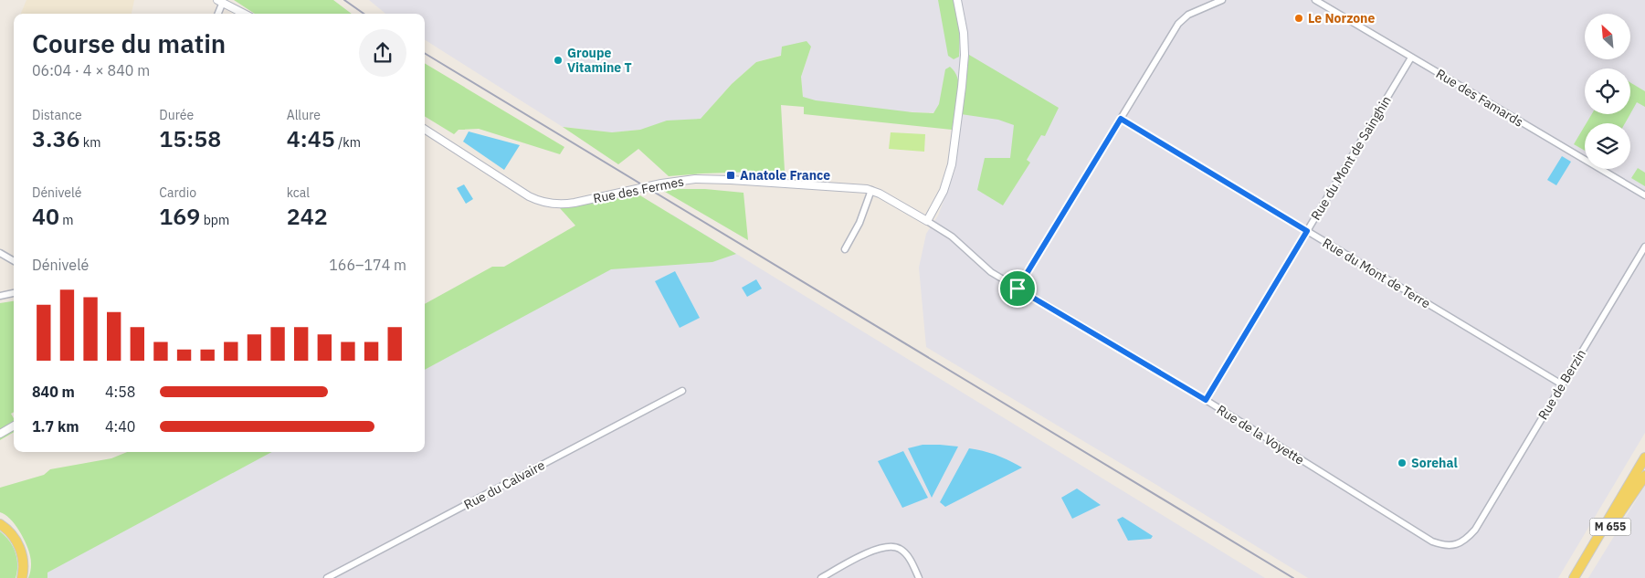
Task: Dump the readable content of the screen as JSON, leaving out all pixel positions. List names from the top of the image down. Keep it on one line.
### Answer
{"streets":{"main road":["M 655"],"street":["Rue des Famards","Rue du Mont de Sainghin","Rue des Fermes","Rue du Mont de Terre","Rue de Berzin","Rue de la Voyette","Rue du Calvaire"]},"crossings":[["Rue des Famards","Rue du Mont de Sainghin"],["Rue du Mont de Sainghin","Rue du Mont de Terre"],["Rue du Mont de Sainghin","Rue de la Voyette"],["Rue des Fermes","Rue de la Voyette"],["Rue du Mont de Terre","Rue de Berzin"],["Rue de Berzin","Rue de la Voyette"]],"places":{"other":["Le Norzone","Groupe Vitamine T","Sorehal"],"transit":["Anatole France"]},"north":"top left","page":{"heading":["Course du matin","06:04 · 4 × 840 m"],"stats":[["Distance","3.36 km"],["Durée","15:58"],["Allure","4:45 /km"],["Dénivelé","40 m"],["Cardio","169 bpm"],["kcal","242"]],"chart":["Dénivelé","166–174 m"],"list":[{"name":"840 m","note":"4:58"},{"name":"1.7 km","note":"4:40"}]}}
